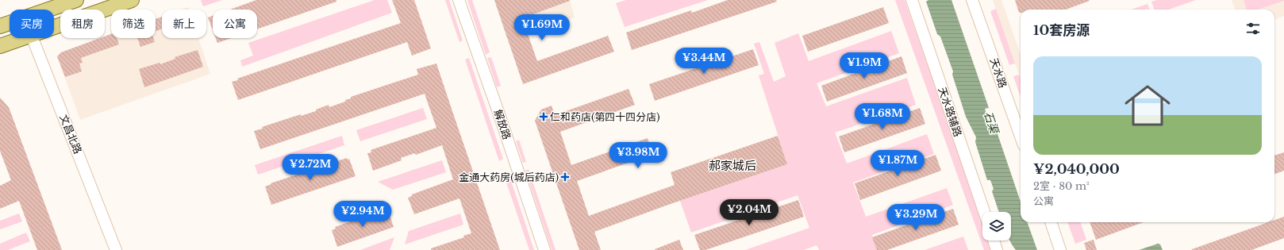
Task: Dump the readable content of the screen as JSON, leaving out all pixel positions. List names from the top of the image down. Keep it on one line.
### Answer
{"streets":{"street":["天水路","天水路辅路","解放路","文昌北路"]},"districts":["郝家城后"],"water":["石渠"],"places":{"health":["仁和药店(第四十四分店)","金通大药房(城后药店)"]},"page":{"chip":["买房","租房","筛选","新上","公寓"],"heading":"10套房源","price":["¥1.69M","¥3.44M","¥1.9M","¥1.68M","¥3.98M","¥1.87M","¥2.72M","¥2.04M","¥2.94M","¥3.29M"],"list":[{"name":"¥2,040,000","note":"2室 · 80 m² · 公寓"}]}}
